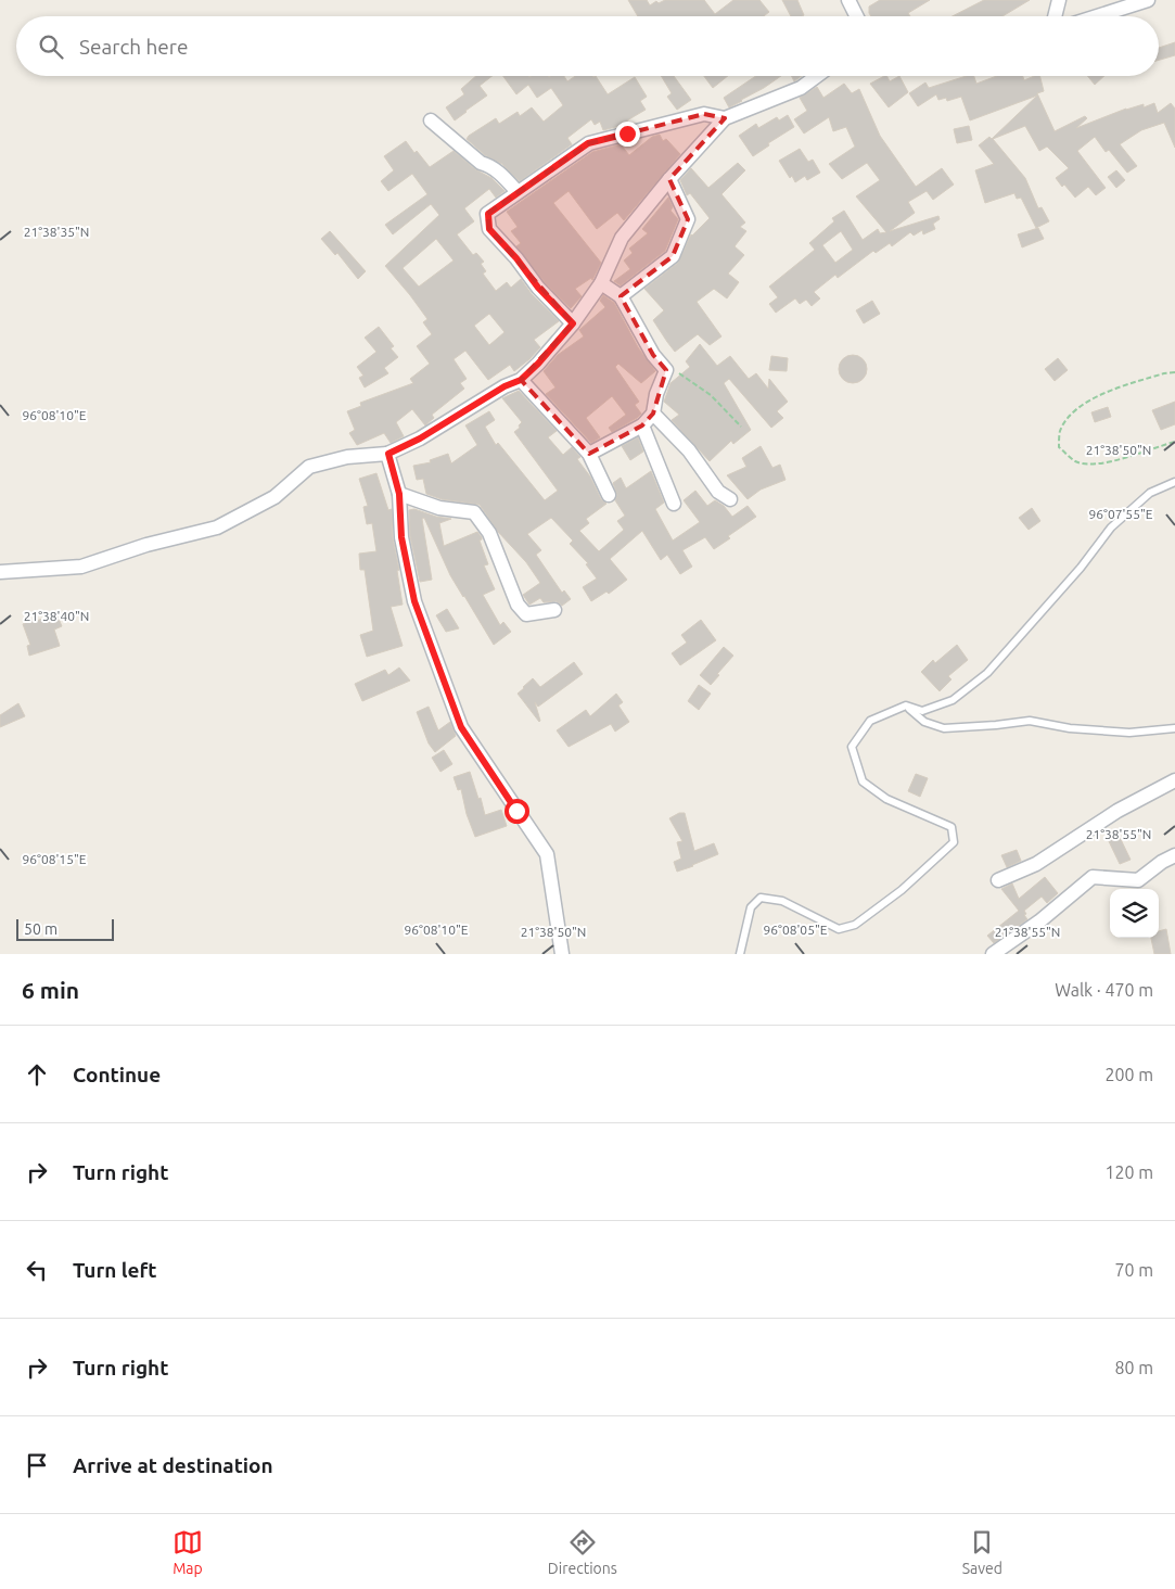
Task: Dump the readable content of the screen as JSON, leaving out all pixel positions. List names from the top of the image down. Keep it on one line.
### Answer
{"scale_bar":"50 m","page":{"search":"Search here","scale":"50 m","heading":["6 min","Walk · 470 m"],"list":[["Continue","200 m"],["Turn right","120 m"],["Turn left","70 m"],["Turn right","80 m"],"Arrive at destination"],"nav":["Map","Directions","Saved"]},"coordinates":["21°38'35\"N","96°08'10\"E","21°38'50\"N","96°07'55\"E","21°38'40\"N","21°38'55\"N","96°08'15\"E","96°08'05\"E"]}
